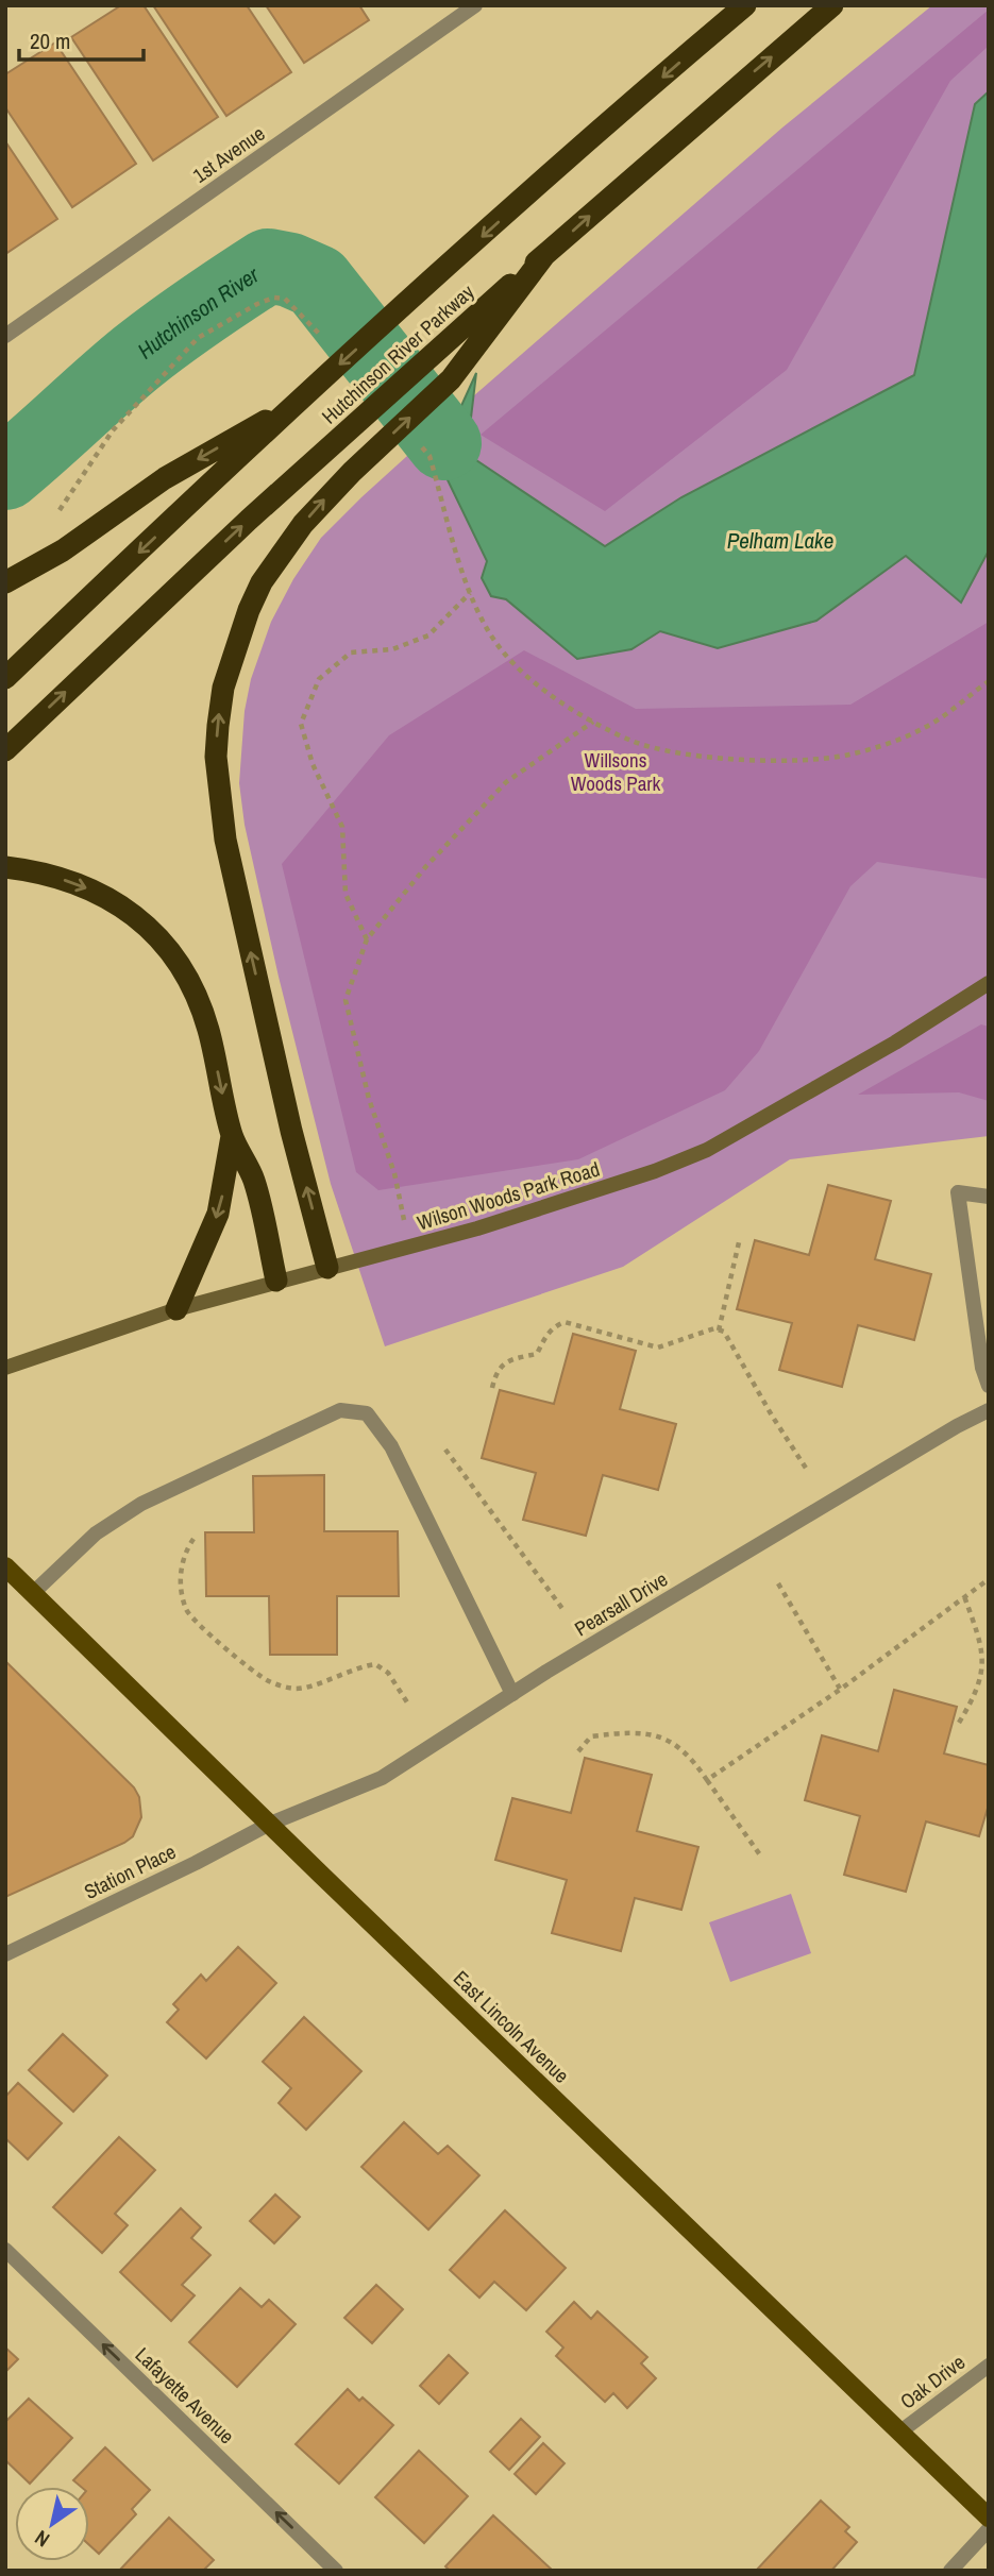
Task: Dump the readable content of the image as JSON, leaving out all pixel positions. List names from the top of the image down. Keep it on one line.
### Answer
{"streets":{"highway":["Hutchinson River Parkway"],"main road":["East Lincoln Avenue"],"street":["1st Avenue","Wilson Woods Park Road","Pearsall Drive","Station Place","Oak Drive","Lafayette Avenue"]},"crossings":[["Pearsall Drive","Station Place"],["Pearsall Drive","East Lincoln Avenue"],["Station Place","East Lincoln Avenue"],["East Lincoln Avenue","Oak Drive"]],"one_way":["Lafayette Avenue"],"water":["Hutchinson River","Pelham Lake"],"parks":["Willsons Woods Park"],"scale_bar":"20 m","north":"bottom left"}
